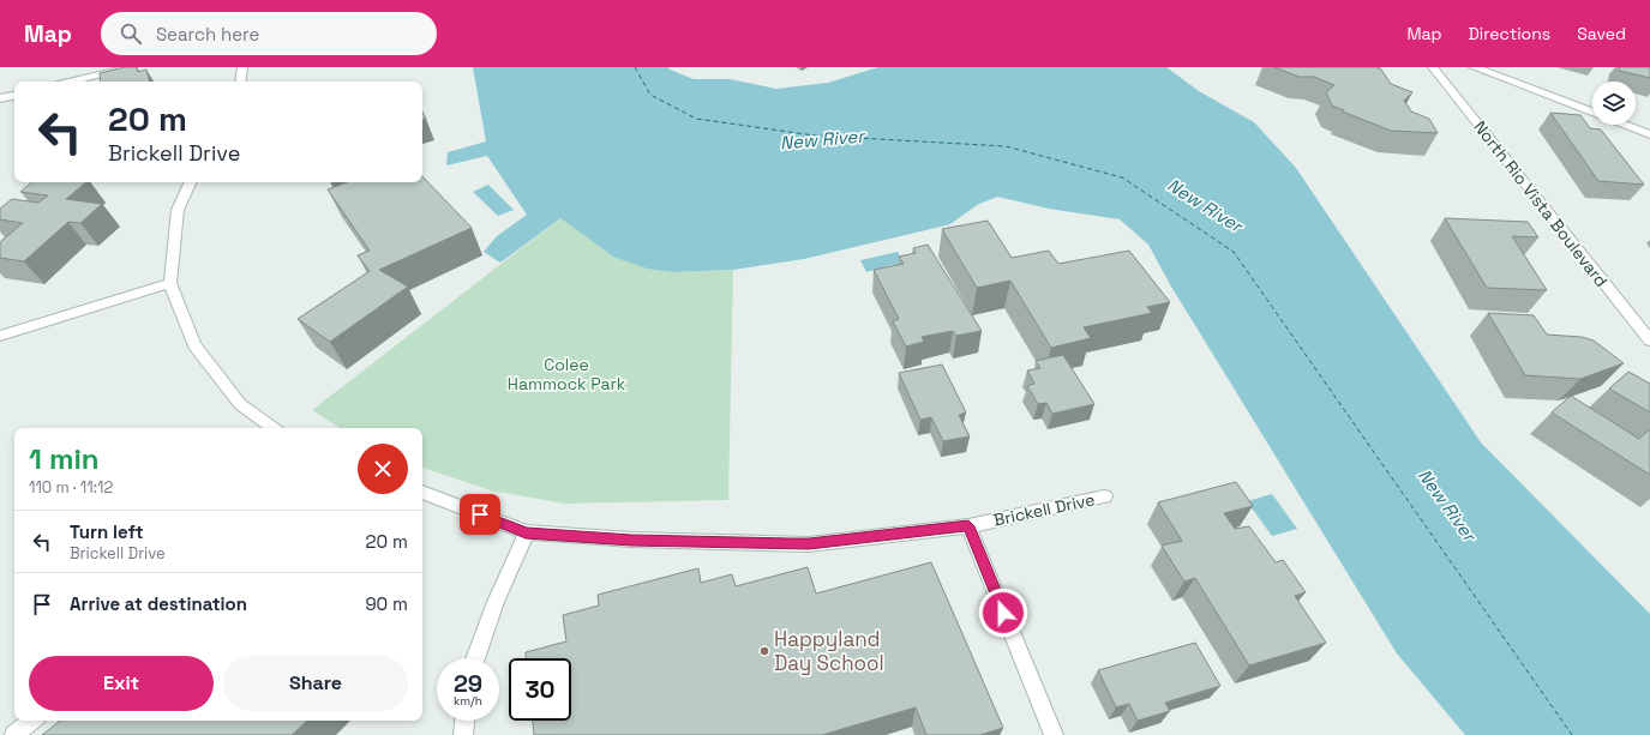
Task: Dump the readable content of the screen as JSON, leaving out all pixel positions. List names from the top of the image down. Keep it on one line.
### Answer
{"streets":{"street":["North Rio Vista Boulevard","Brickell Drive"]},"water":["New River"],"parks":["Colee Hammock Park"],"places":["Happyland Day School"],"page":{"header":"Map","search":"Search here","nav":["Map","Directions","Saved"],"turn":["20 m","Brickell Drive"],"heading":["1 min","110 m · 11:12"],"list":[{"name":"Turn left","note":"Brickell Drive","value":"20 m"},{"name":"Arrive at destination","value":"90 m"}],"buttons":["Exit","Share"],"speed":"29 km/h","limit":"30"}}
